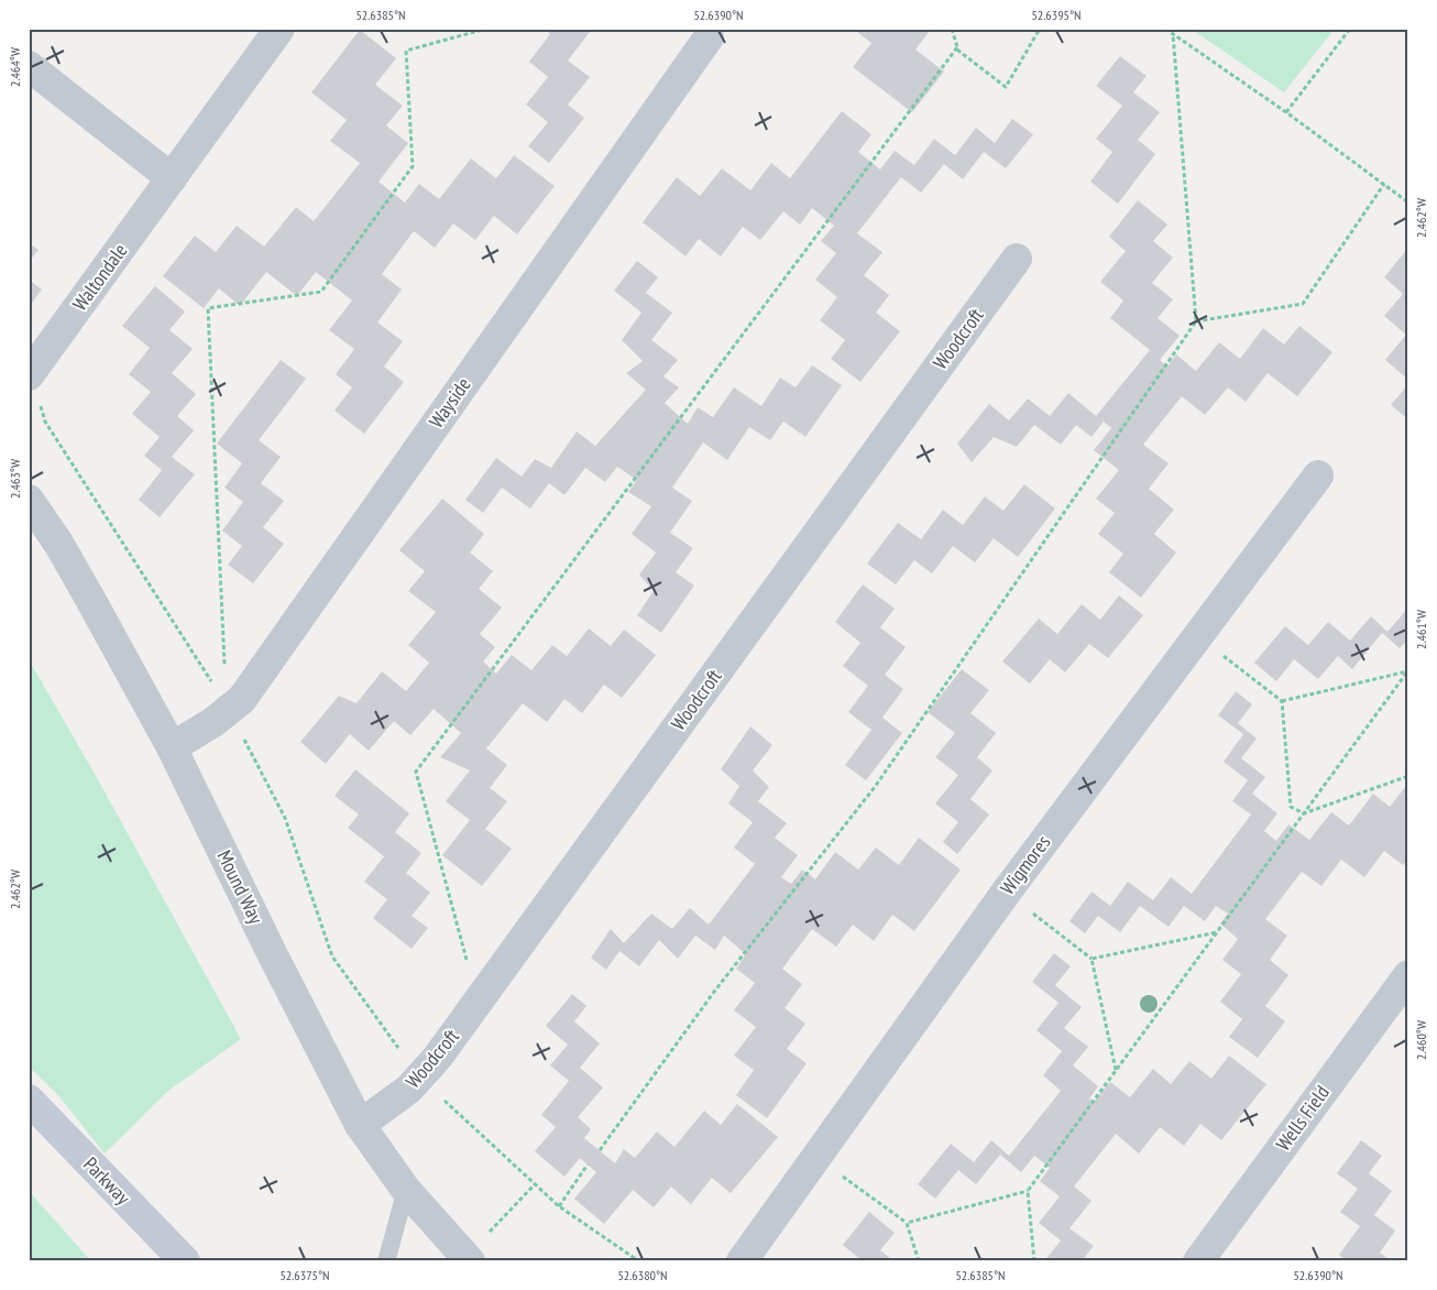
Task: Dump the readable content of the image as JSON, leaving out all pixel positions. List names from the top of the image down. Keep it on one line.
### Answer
{"streets":{"main road":["Parkway"],"street":["Waltondale","Woodcroft","Wayside","Wigmores","Mound Way","Wells Field"]},"crossings":[["Woodcroft","Mound Way"],["Wayside","Mound Way"]],"coordinates":["52.6385°N","52.6390°N","52.6395°N","2.464°W","2.462°W","2.463°W","2.461°W","2.460°W","52.6375°N","52.6380°N"]}
